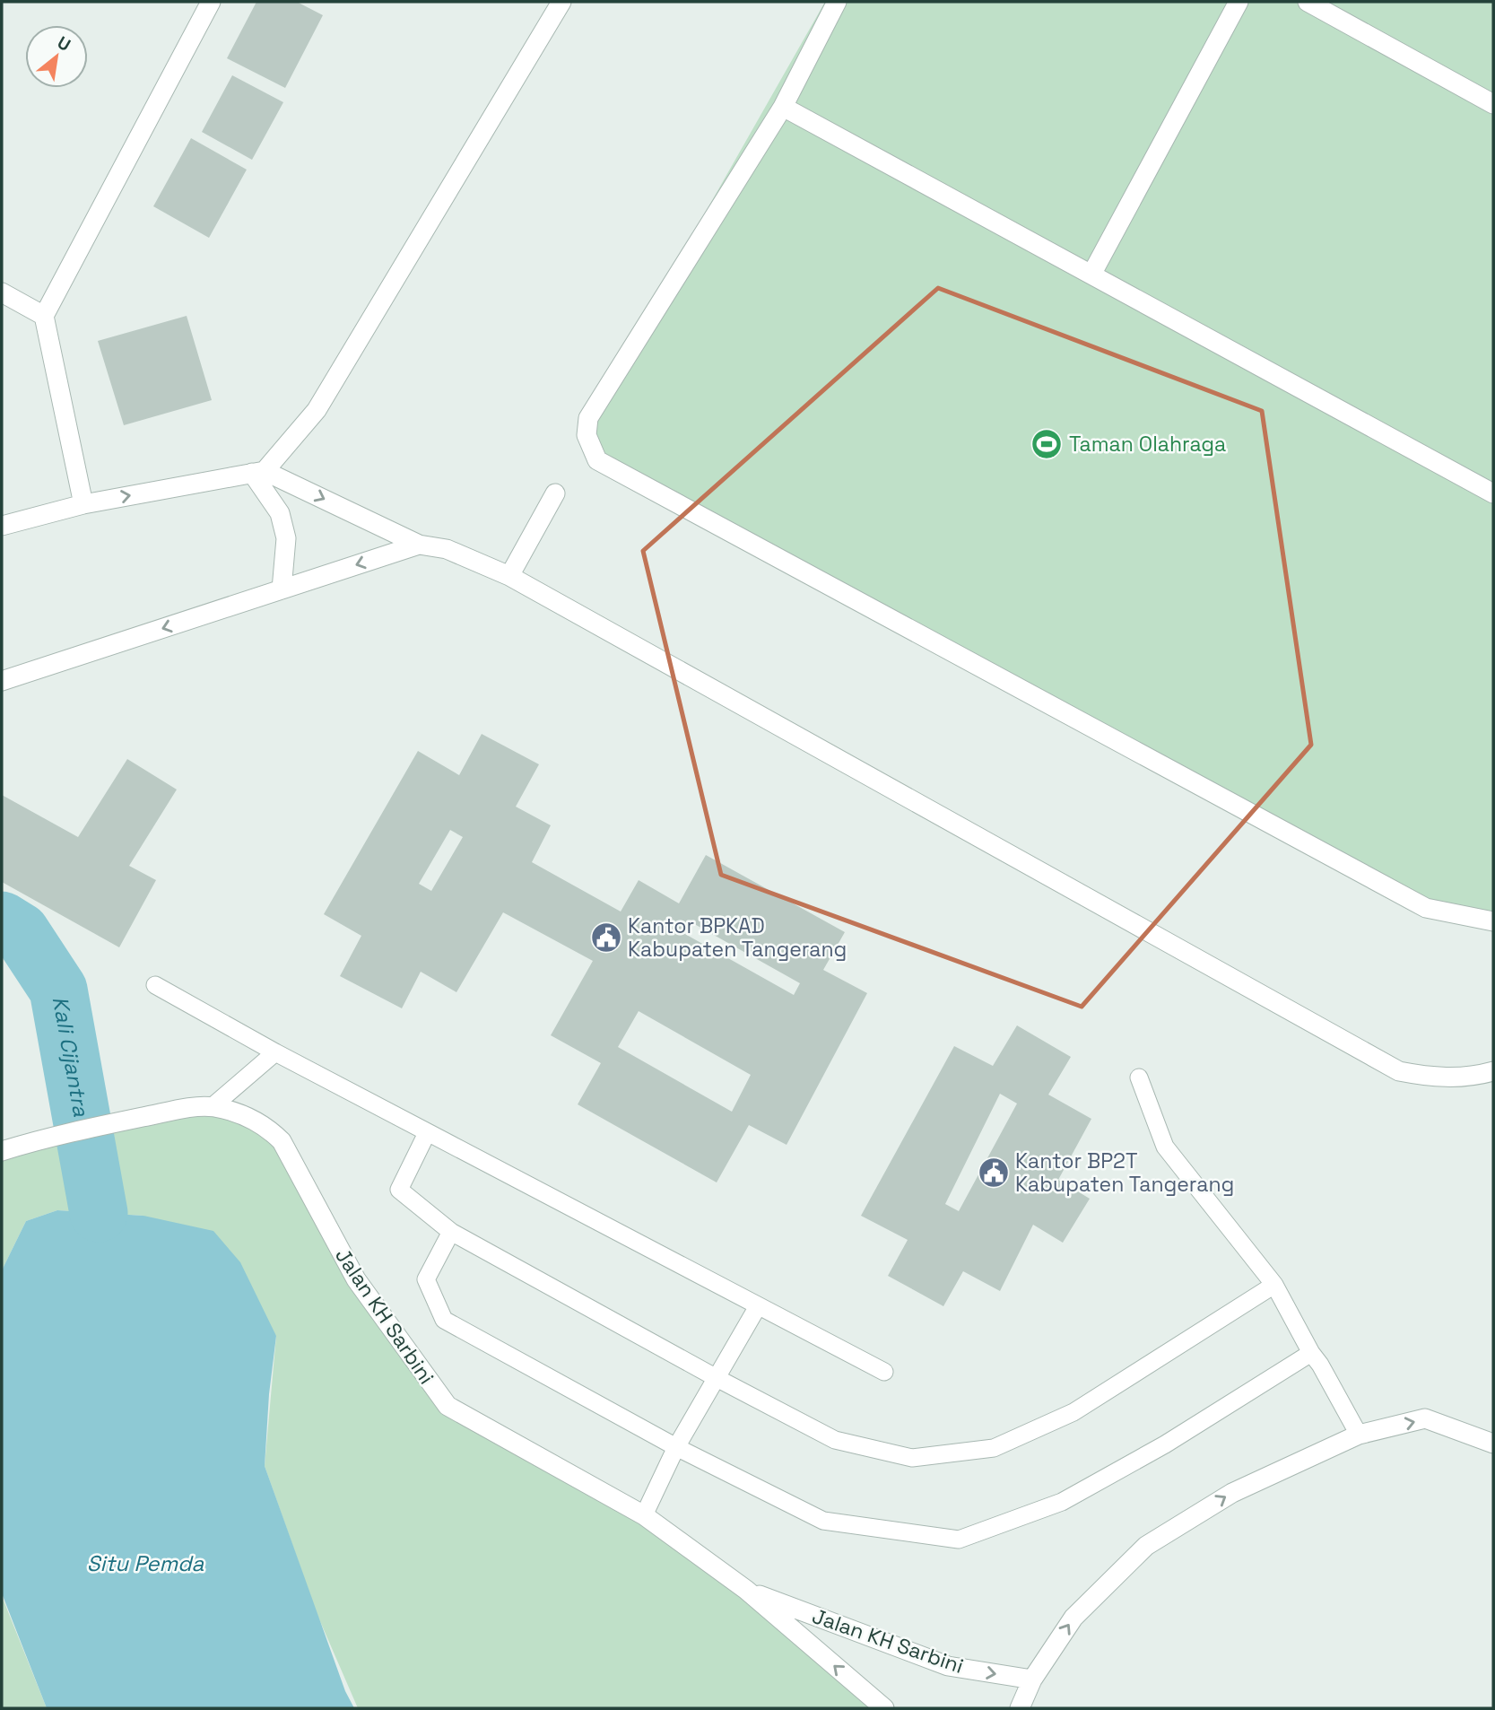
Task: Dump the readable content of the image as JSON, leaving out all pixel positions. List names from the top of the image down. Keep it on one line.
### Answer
{"streets":{"street":["Jalan KH Sarbini"]},"water":["Kali Cijantra","Situ Pemda"],"places":{"sports":["Taman Olahraga"],"public building":["Kantor BPKAD Kabupaten Tangerang","Kantor BP2T Kabupaten Tangerang"]},"north":"top right"}
